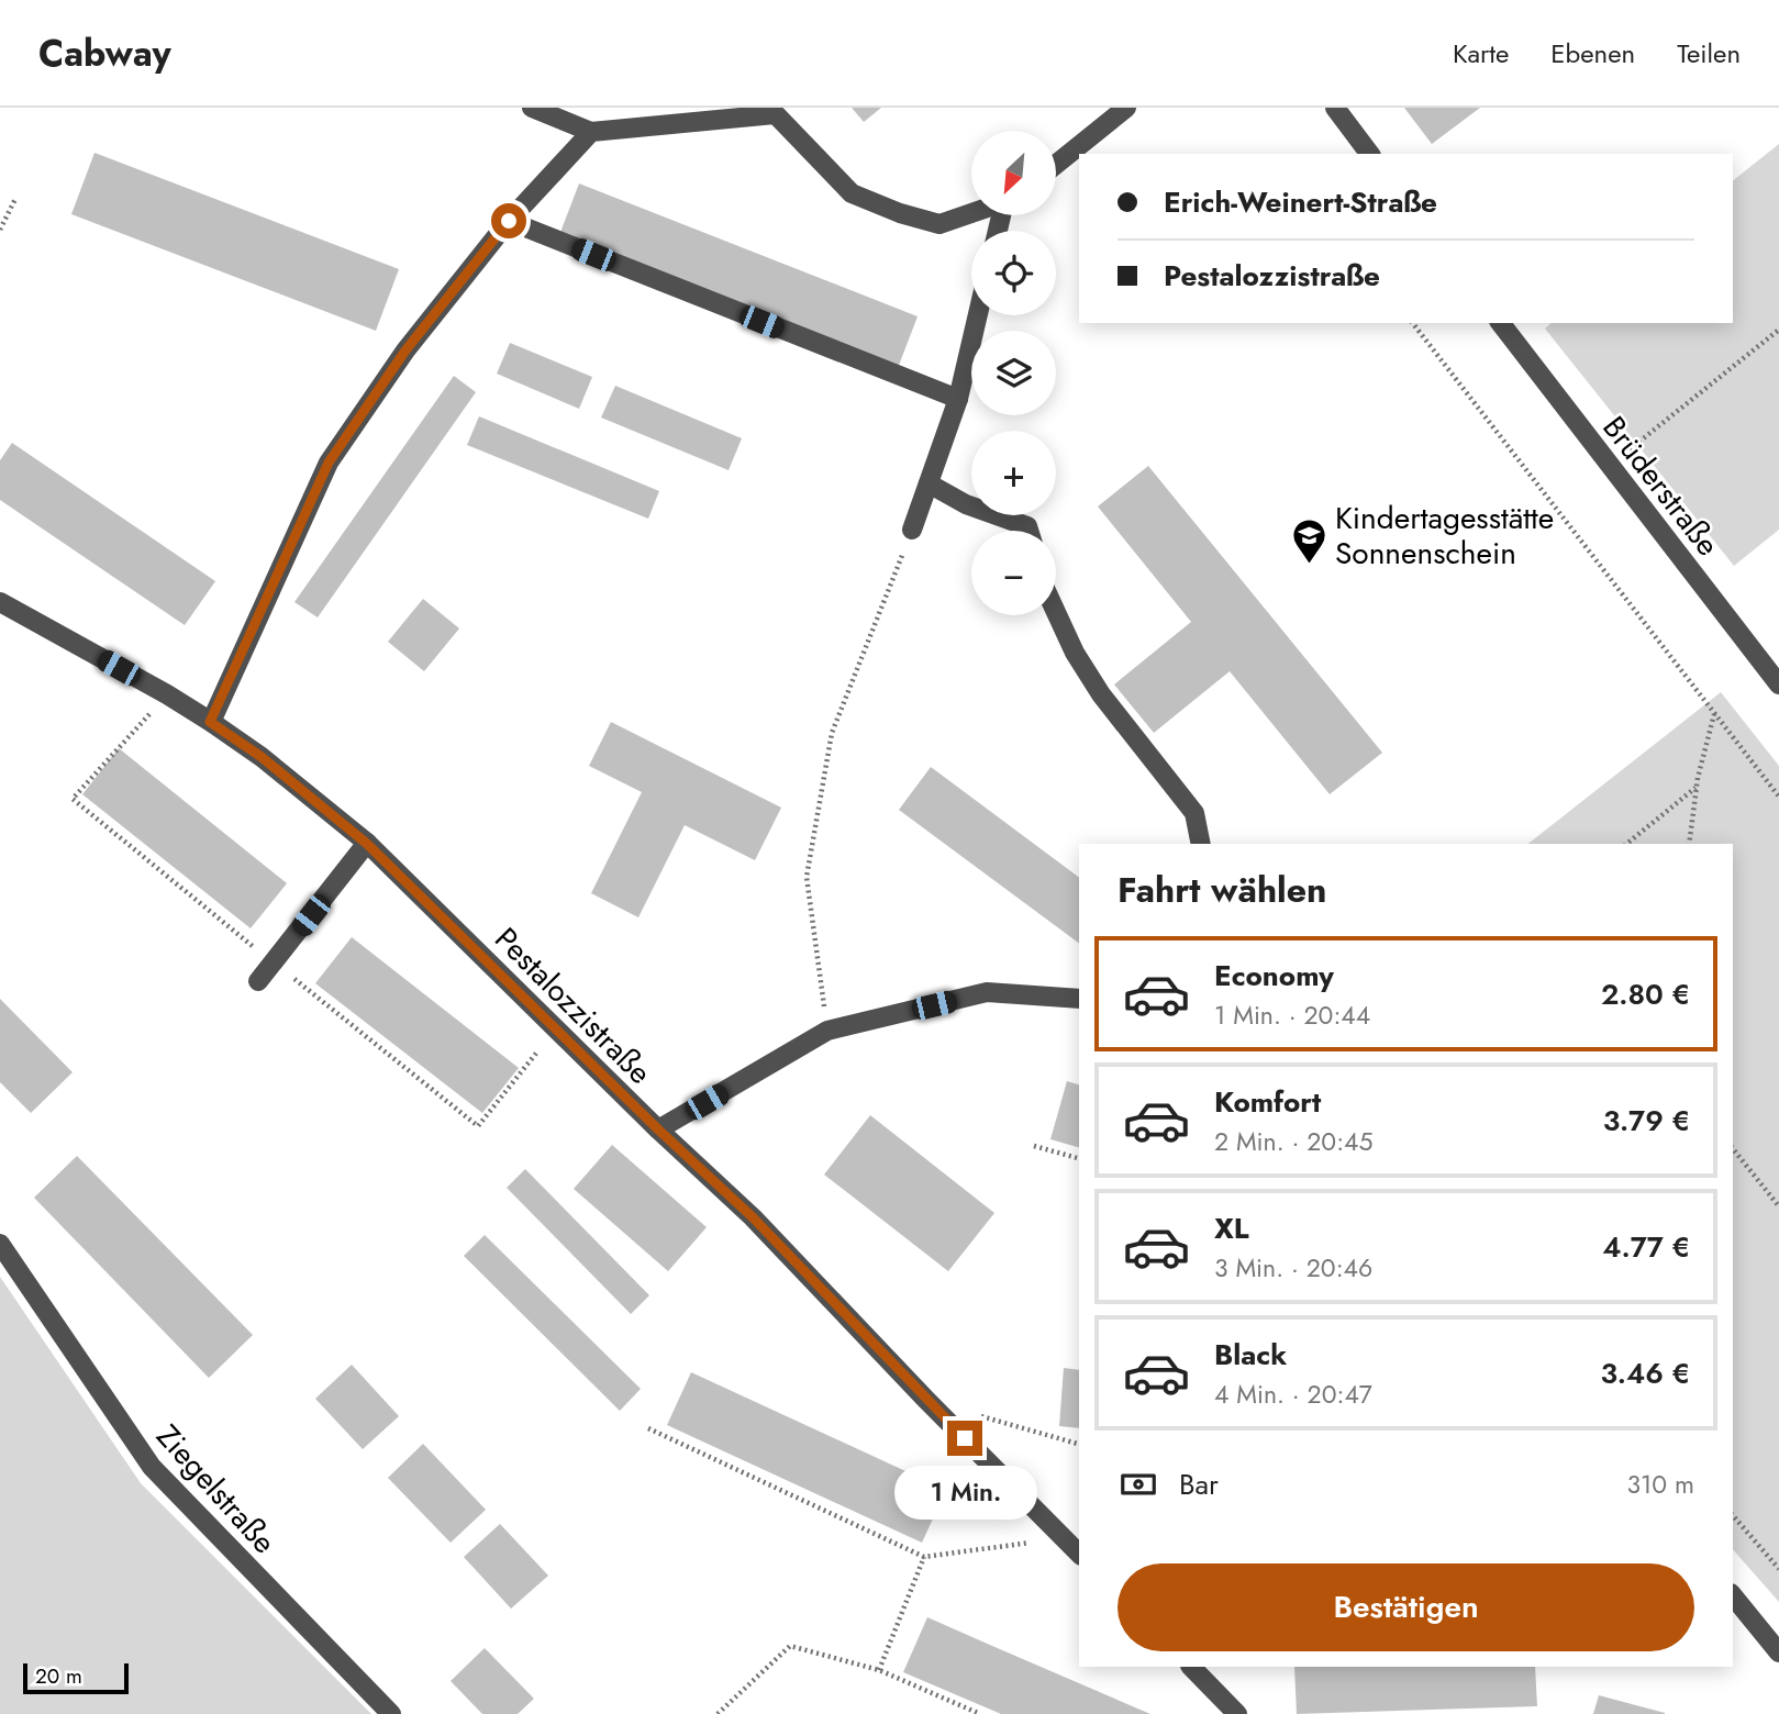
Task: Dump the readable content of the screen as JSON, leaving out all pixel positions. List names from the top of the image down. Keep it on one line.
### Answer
{"streets":{"street":["Brüderstraße","Pestalozzistraße","Ziegelstraße"]},"places":{"school or university":["Kindertagesstätte Sonnenschein"]},"scale_bar":"20 m","north":"bottom left","page":{"header":"Cabway","nav":["Karte","Ebenen","Teilen"],"map_buttons":["+","−"],"banner":["Erich-Weinert-Straße","Pestalozzistraße"],"heading":"Fahrt wählen","list":[{"name":"Economy","note":"1 Min. · 20:44","value":"2.80 €"},{"name":"Komfort","note":"2 Min. · 20:45","value":"3.79 €"},{"name":"XL","note":"3 Min. · 20:46","value":"4.77 €"},{"name":"Black","note":"4 Min. · 20:47","value":"3.46 €"}],"pay":["Bar","310 m"],"bubble":"1 Min.","buttons":"Bestätigen","scale":"20 m"}}
